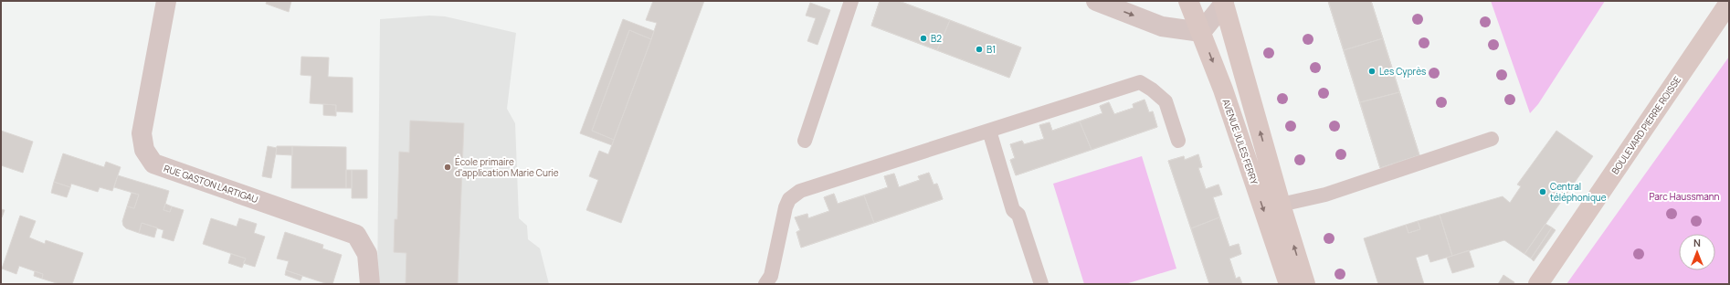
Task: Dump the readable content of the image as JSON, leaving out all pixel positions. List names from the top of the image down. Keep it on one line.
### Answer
{"streets":{"street":["BOULEVARD PIERRE ROISSE","AVENUE JULES FERRY","RUE GASTON LARTIGAU"]},"parks":["Parc Haussmann"],"places":["B2","B1","Les Cyprès","École primaire d'application Marie Curie","Central téléphonique"],"north":"top"}
